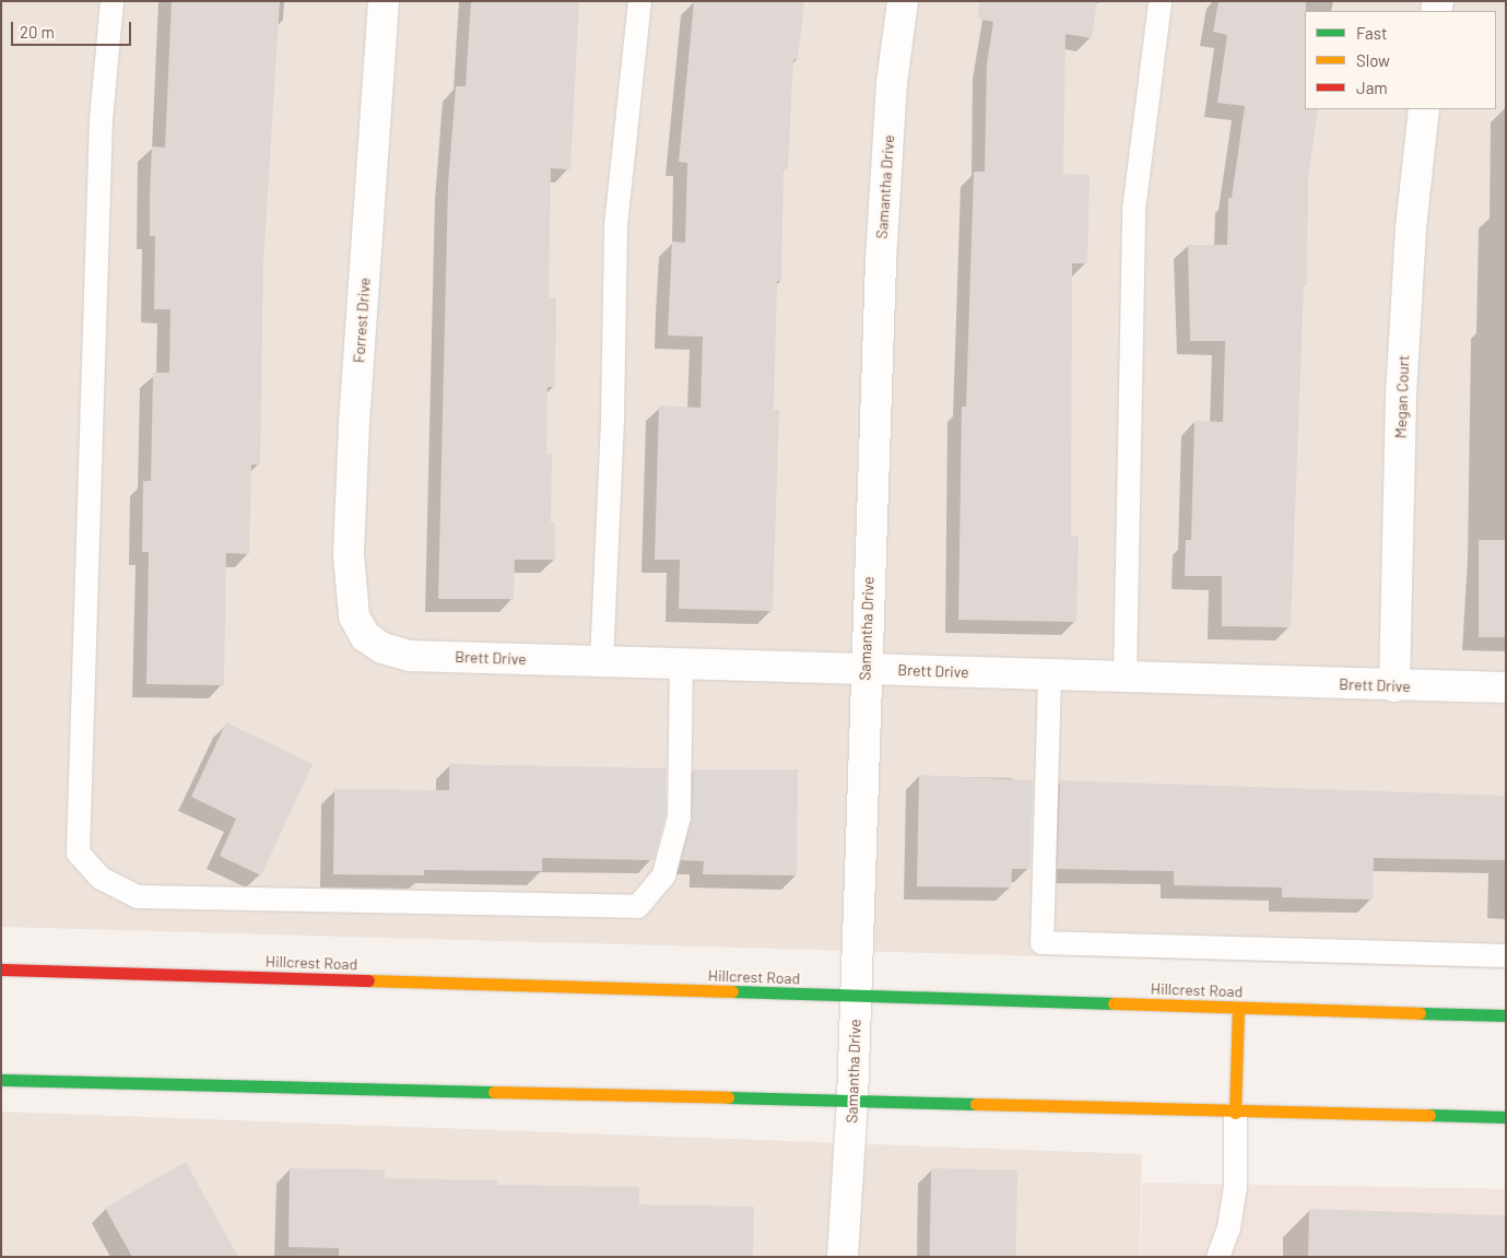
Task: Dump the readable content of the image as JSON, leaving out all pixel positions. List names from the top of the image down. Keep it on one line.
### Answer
{"streets":{"main road":["Hillcrest Road"],"street":["Samantha Drive","Forrest Drive","Megan Court","Brett Drive"]},"crossings":[["Samantha Drive","Brett Drive"],["Samantha Drive","Hillcrest Road"],["Forrest Drive","Brett Drive"],["Megan Court","Brett Drive"]],"legend":["Fast","Slow","Jam"],"scale_bar":"20 m"}
